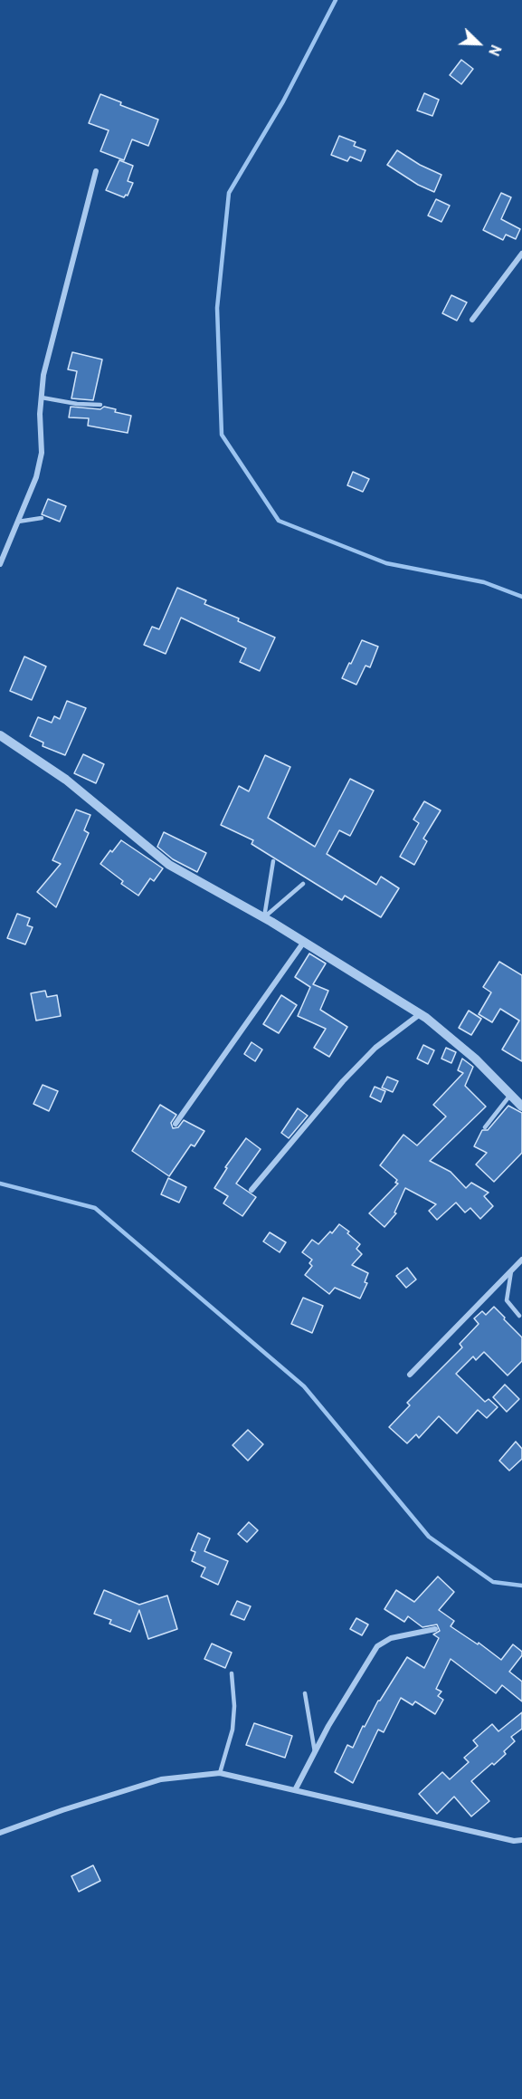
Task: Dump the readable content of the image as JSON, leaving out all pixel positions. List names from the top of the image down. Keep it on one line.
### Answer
{"north":"bottom right"}
